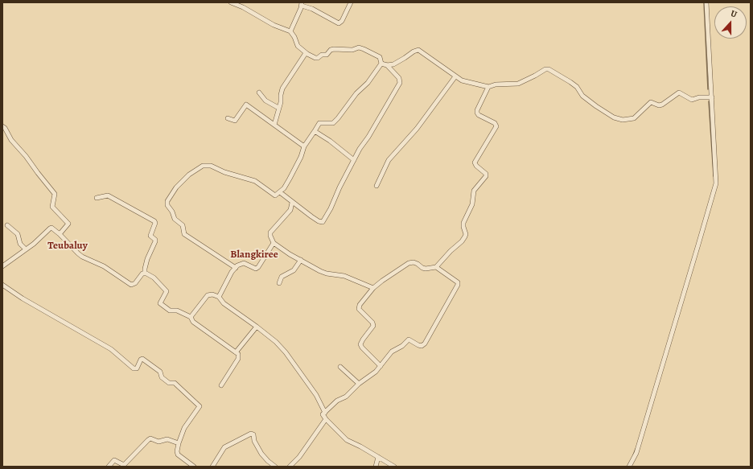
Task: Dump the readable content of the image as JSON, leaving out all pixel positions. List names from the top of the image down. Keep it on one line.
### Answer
{"districts":["Teubaluy","Blangkiree"],"north":"top"}
